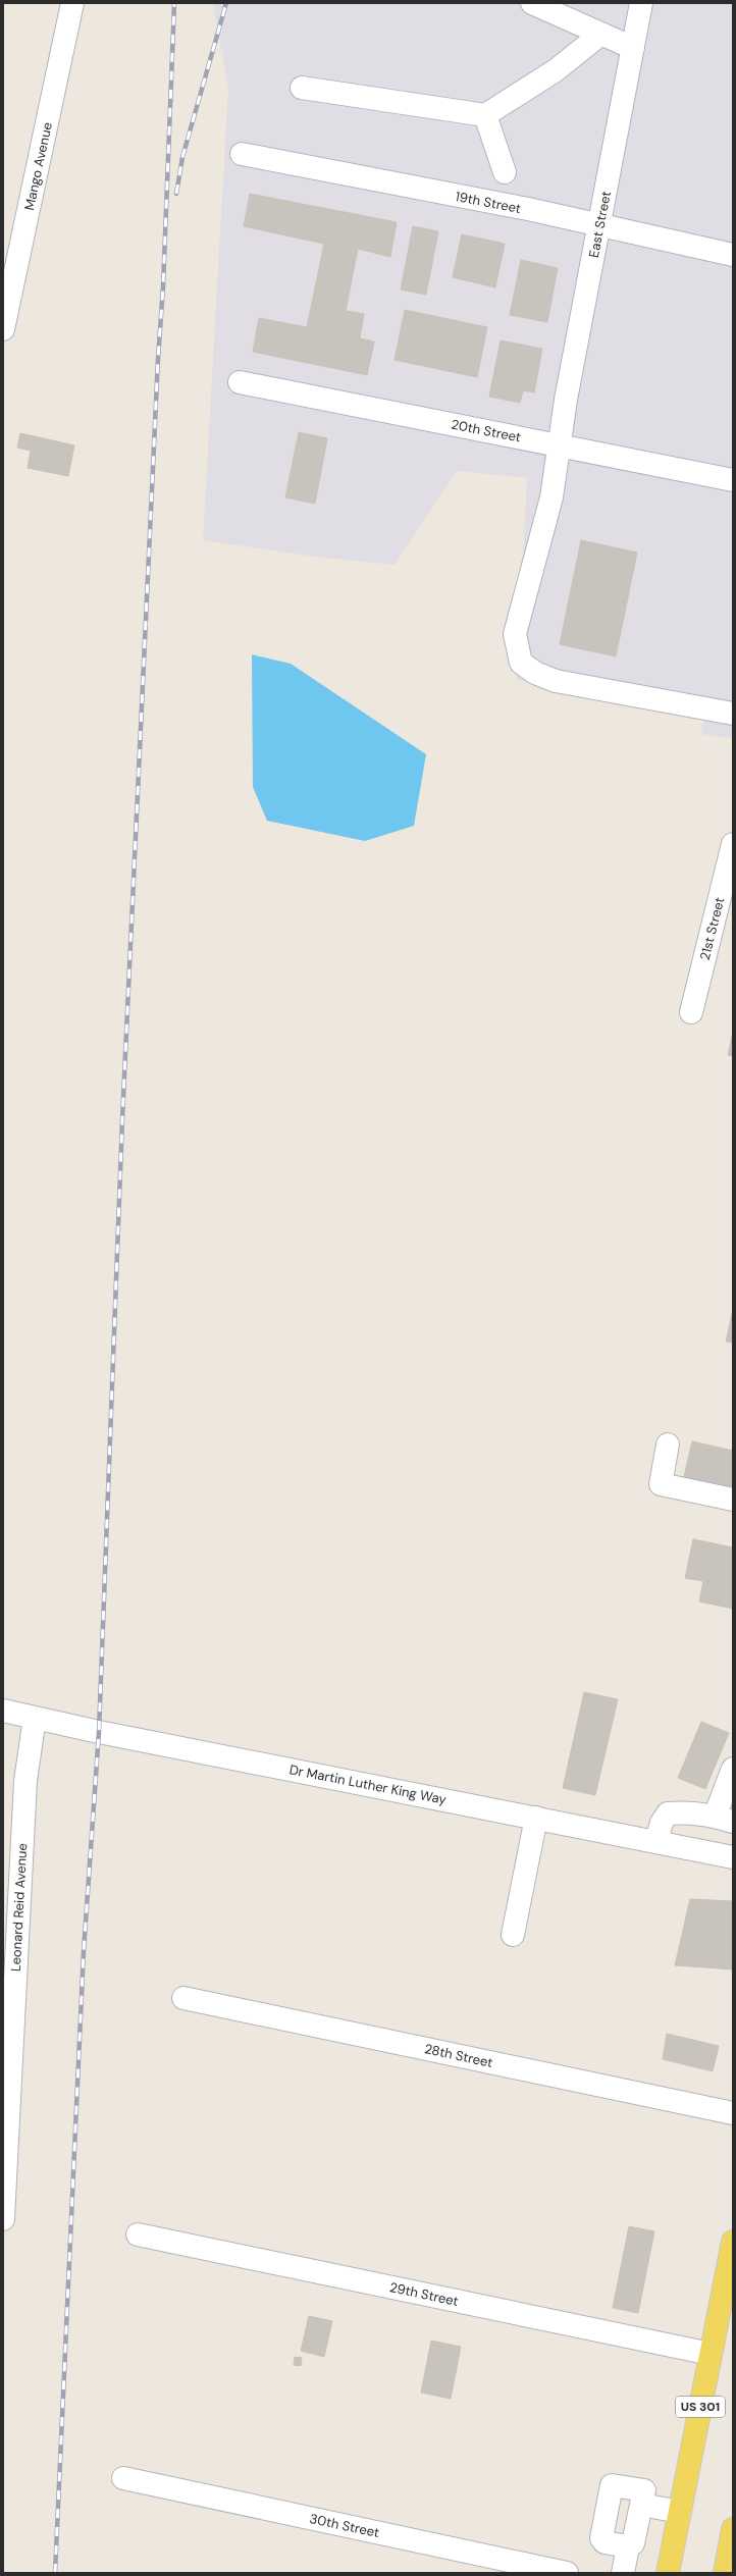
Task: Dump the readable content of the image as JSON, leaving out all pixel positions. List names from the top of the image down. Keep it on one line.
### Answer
{"streets":{"main road":["US 301"],"street":["Mango Avenue","19th Street","East Street","20th Street","21st Street","Dr Martin Luther King Way","Leonard Reid Avenue","28th Street","29th Street","30th Street"]},"crossings":[["19th Street","East Street"],["East Street","20th Street"],["Dr Martin Luther King Way","Leonard Reid Avenue"],["29th Street","US 301"]]}
